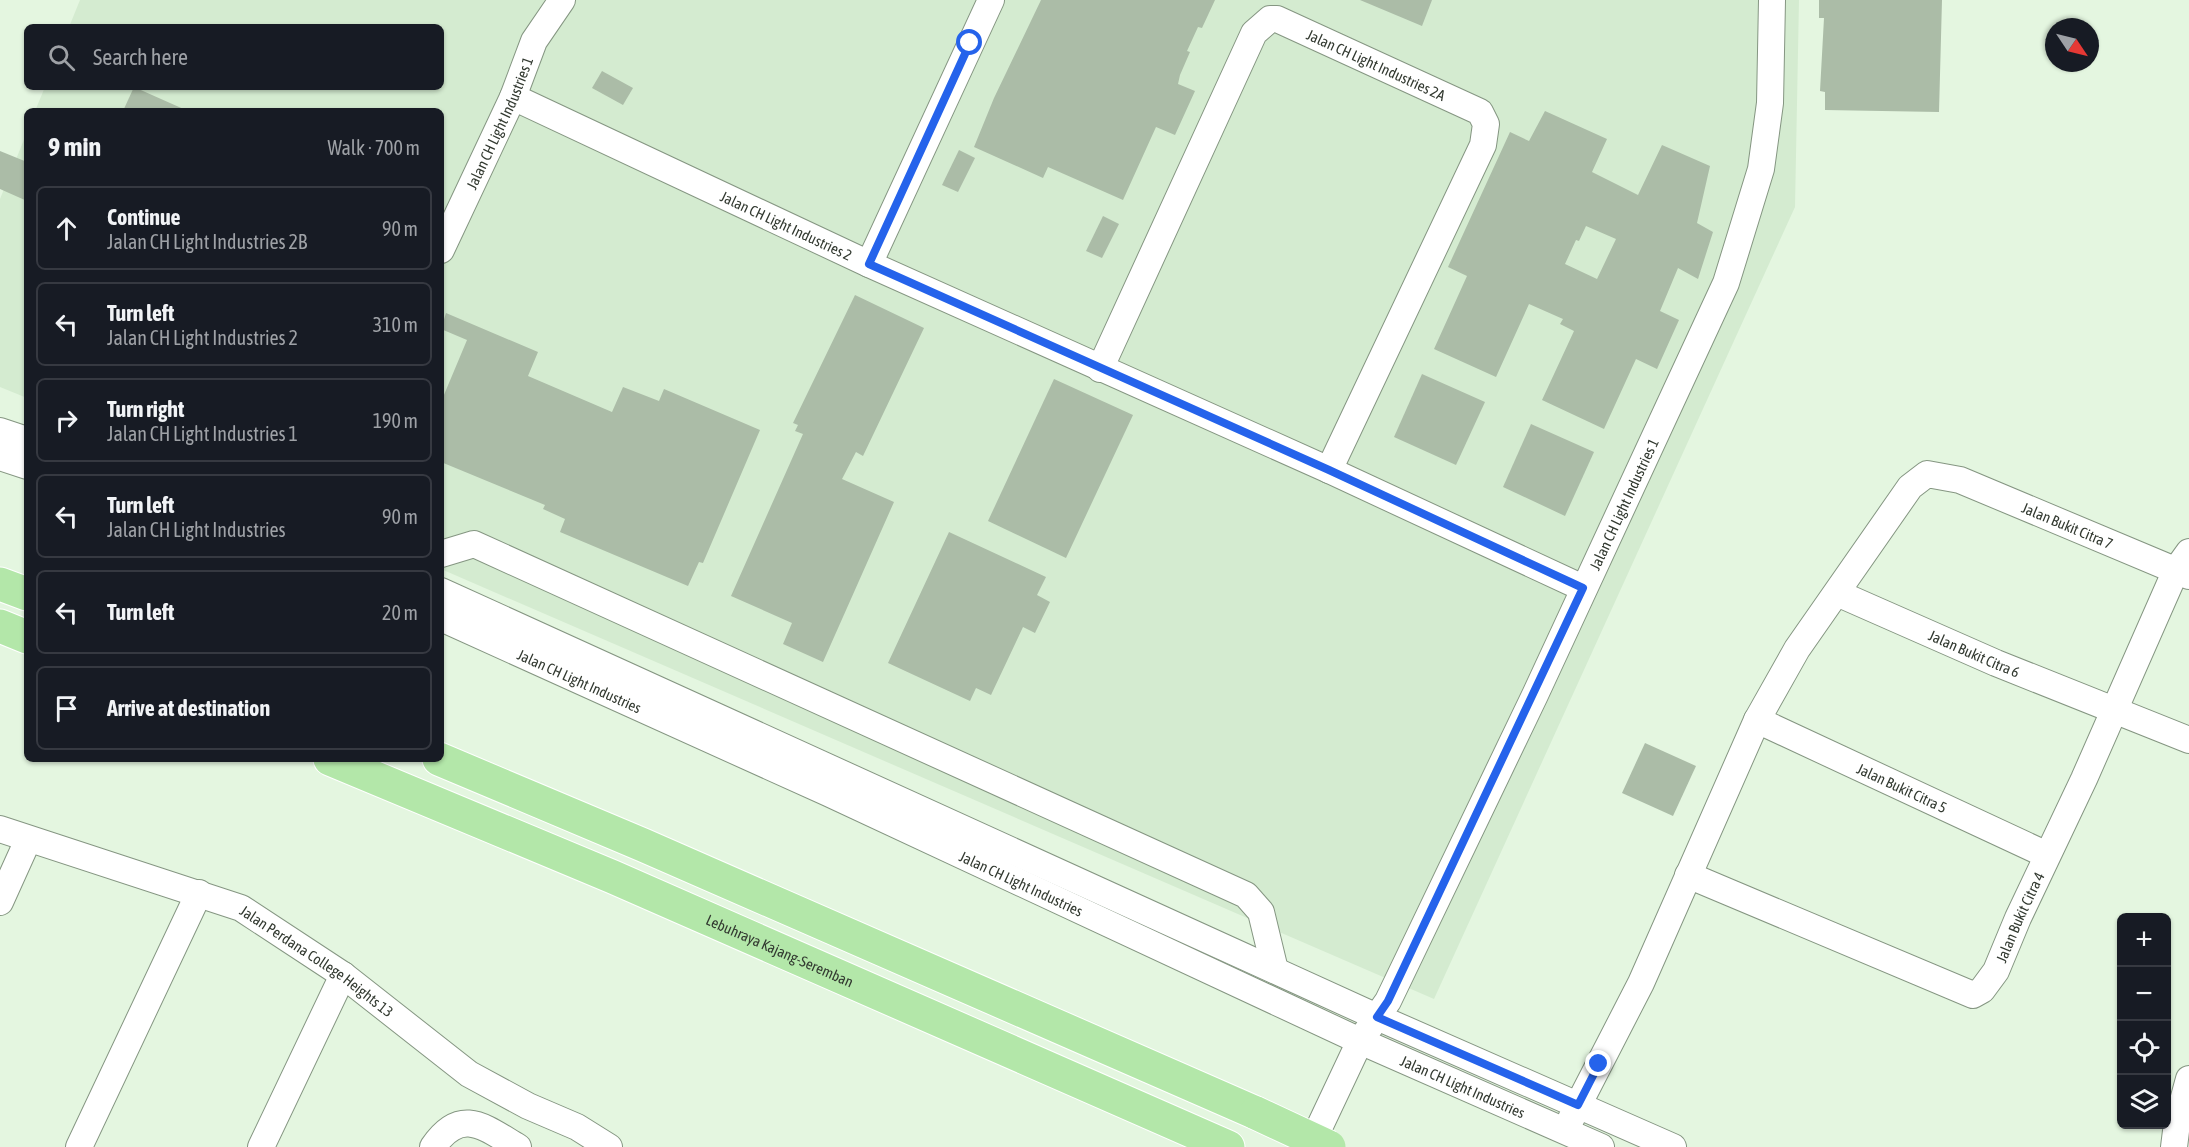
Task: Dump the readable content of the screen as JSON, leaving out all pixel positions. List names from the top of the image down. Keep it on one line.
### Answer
{"streets":{"highway":["Lebuhraya Kajang-Seremban"],"street":["Jalan CH Light Industries 2A","Jalan CH Light Industries 1","Jalan CH Light Industries 2","Jalan Bukit Citra 7","Jalan Bukit Citra 6","Jalan CH Light Industries","Jalan Bukit Citra 5","Jalan Bukit Citra 4","Jalan Perdana College Heights 13"]},"crossings":[["Jalan CH Light Industries 2A","Jalan CH Light Industries 2"],["Jalan CH Light Industries 1","Jalan CH Light Industries 2"],["Jalan CH Light Industries 1","Jalan CH Light Industries"],["Jalan Bukit Citra 7","Jalan Bukit Citra 6"],["Jalan Bukit Citra 7","Jalan CH Light Industries"],["Jalan Bukit Citra 7","Jalan Bukit Citra 5"],["Jalan Bukit Citra 7","Jalan Bukit Citra 4"],["Jalan Bukit Citra 6","Jalan Bukit Citra 4"],["Jalan Bukit Citra 5","Jalan Bukit Citra 4"]],"north":"bottom right","page":{"search":"Search here","heading":["9 min","Walk · 700 m"],"list":[["Continue","Jalan CH Light Industries 2B","90 m"],["Turn left","Jalan CH Light Industries 2","310 m"],["Turn right","Jalan CH Light Industries 1","190 m"],["Turn left","Jalan CH Light Industries","90 m"],["Turn left","20 m"],"Arrive at destination"],"map_buttons":["+","−"]}}
